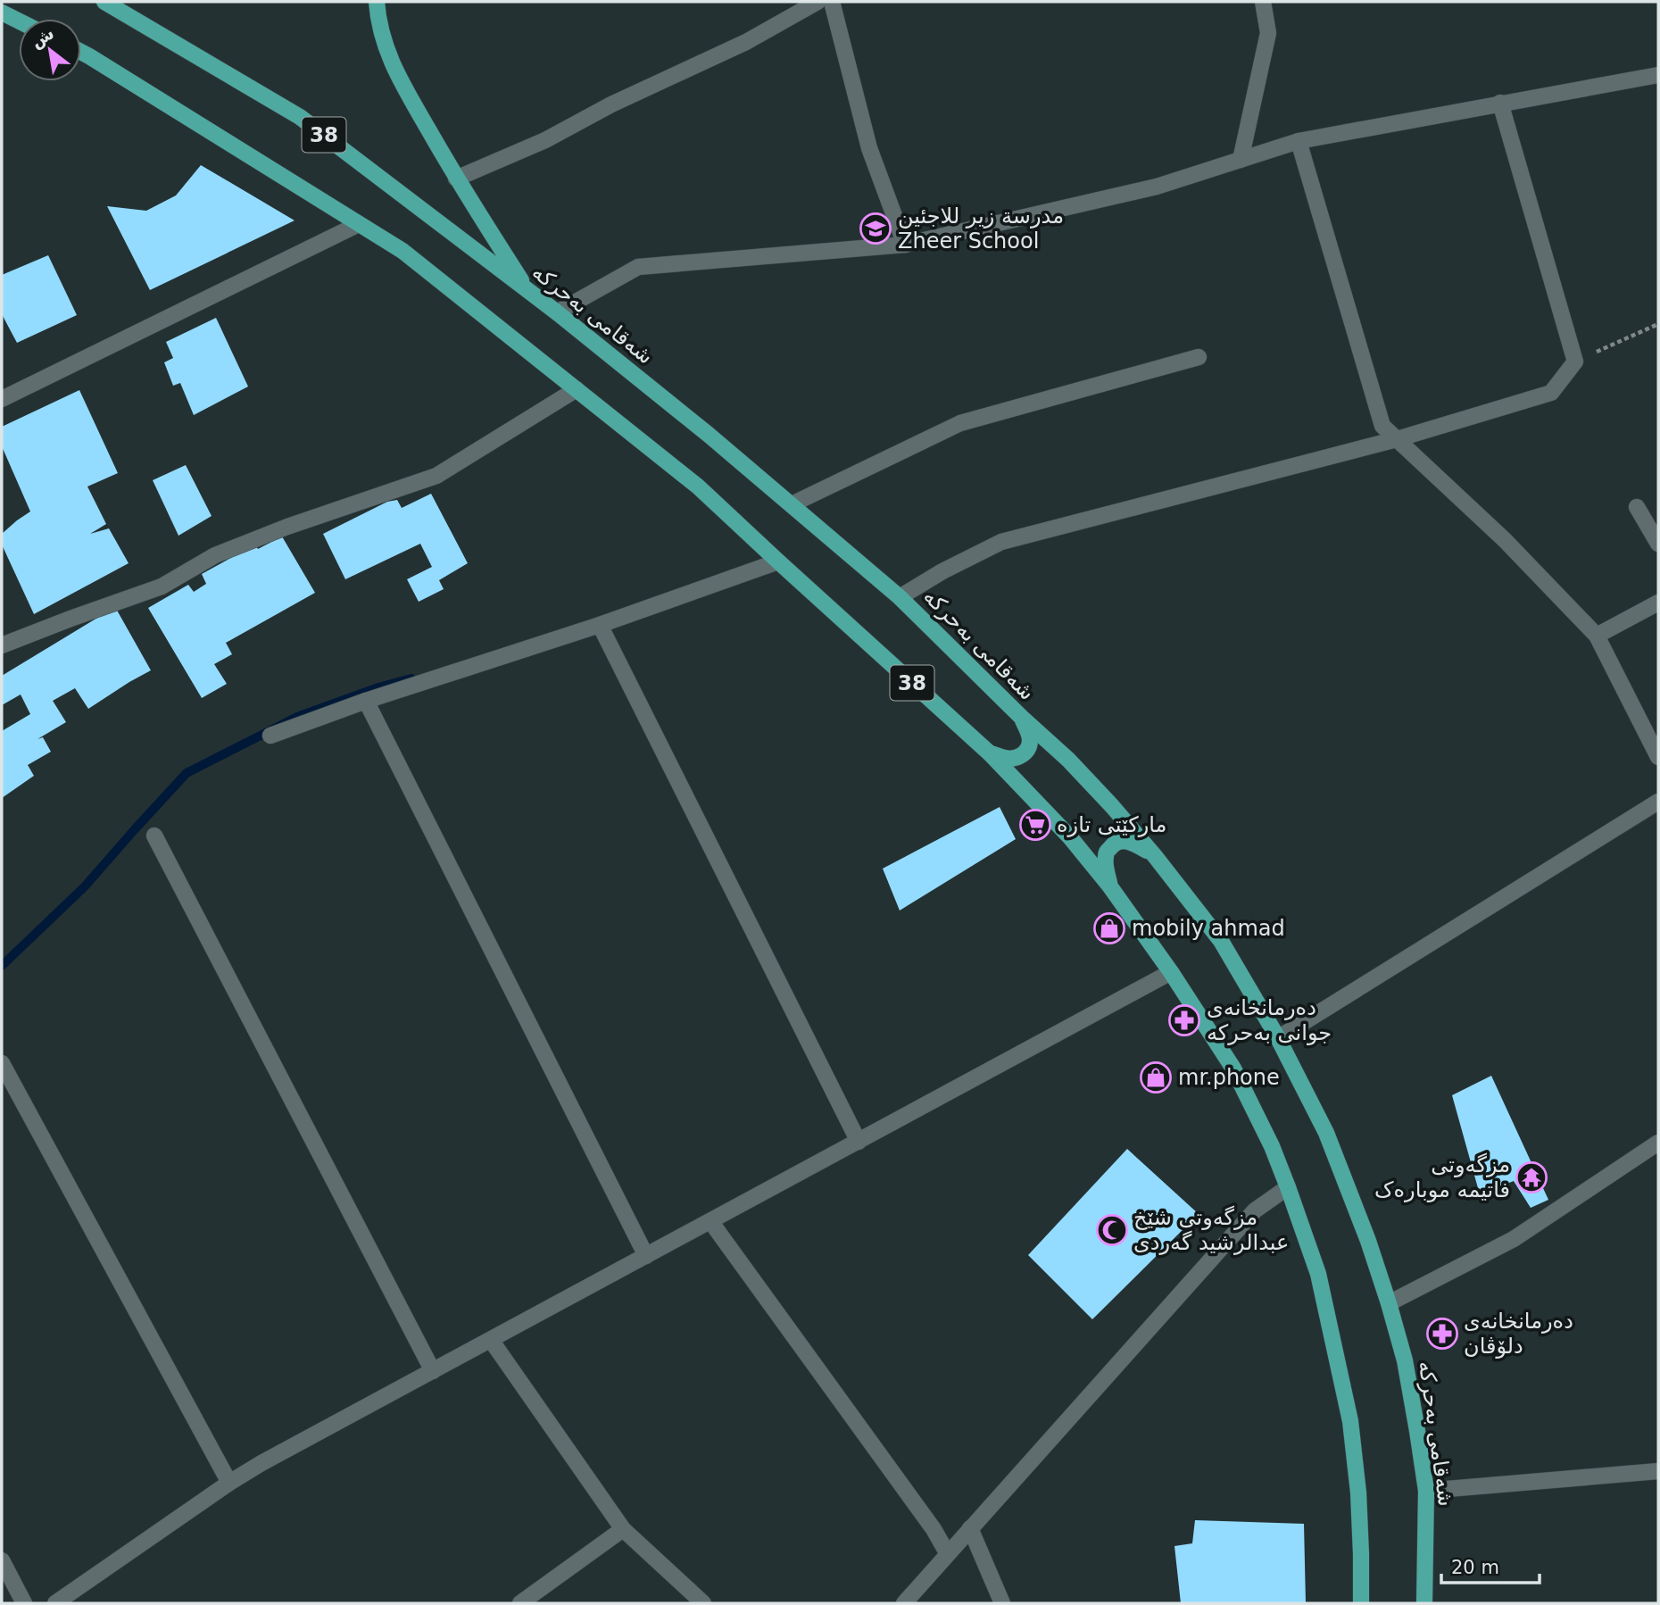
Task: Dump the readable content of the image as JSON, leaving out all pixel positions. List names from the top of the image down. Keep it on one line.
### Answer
{"streets":{"main road":["38","شەقامی بەحرکە"]},"crossings":[["38","شەقامی بەحرکە"]],"places":{"school or university":["مدرسة زير للاجئين Zheer School"],"supermarket":["مارکێتی تازە"],"shop":["mobily ahmad","mr.phone"],"pharmacy":["دەرمانخانەی جوانی بەحرکە","دەرمانخانەی دلۆڤان"],"temple":["مزگەوتی فاتیمە موبارەک"],"mosque":["مزگەوتی شێخ عبدالرشید گەردی"]},"scale_bar":"20 m","north":"top left"}
